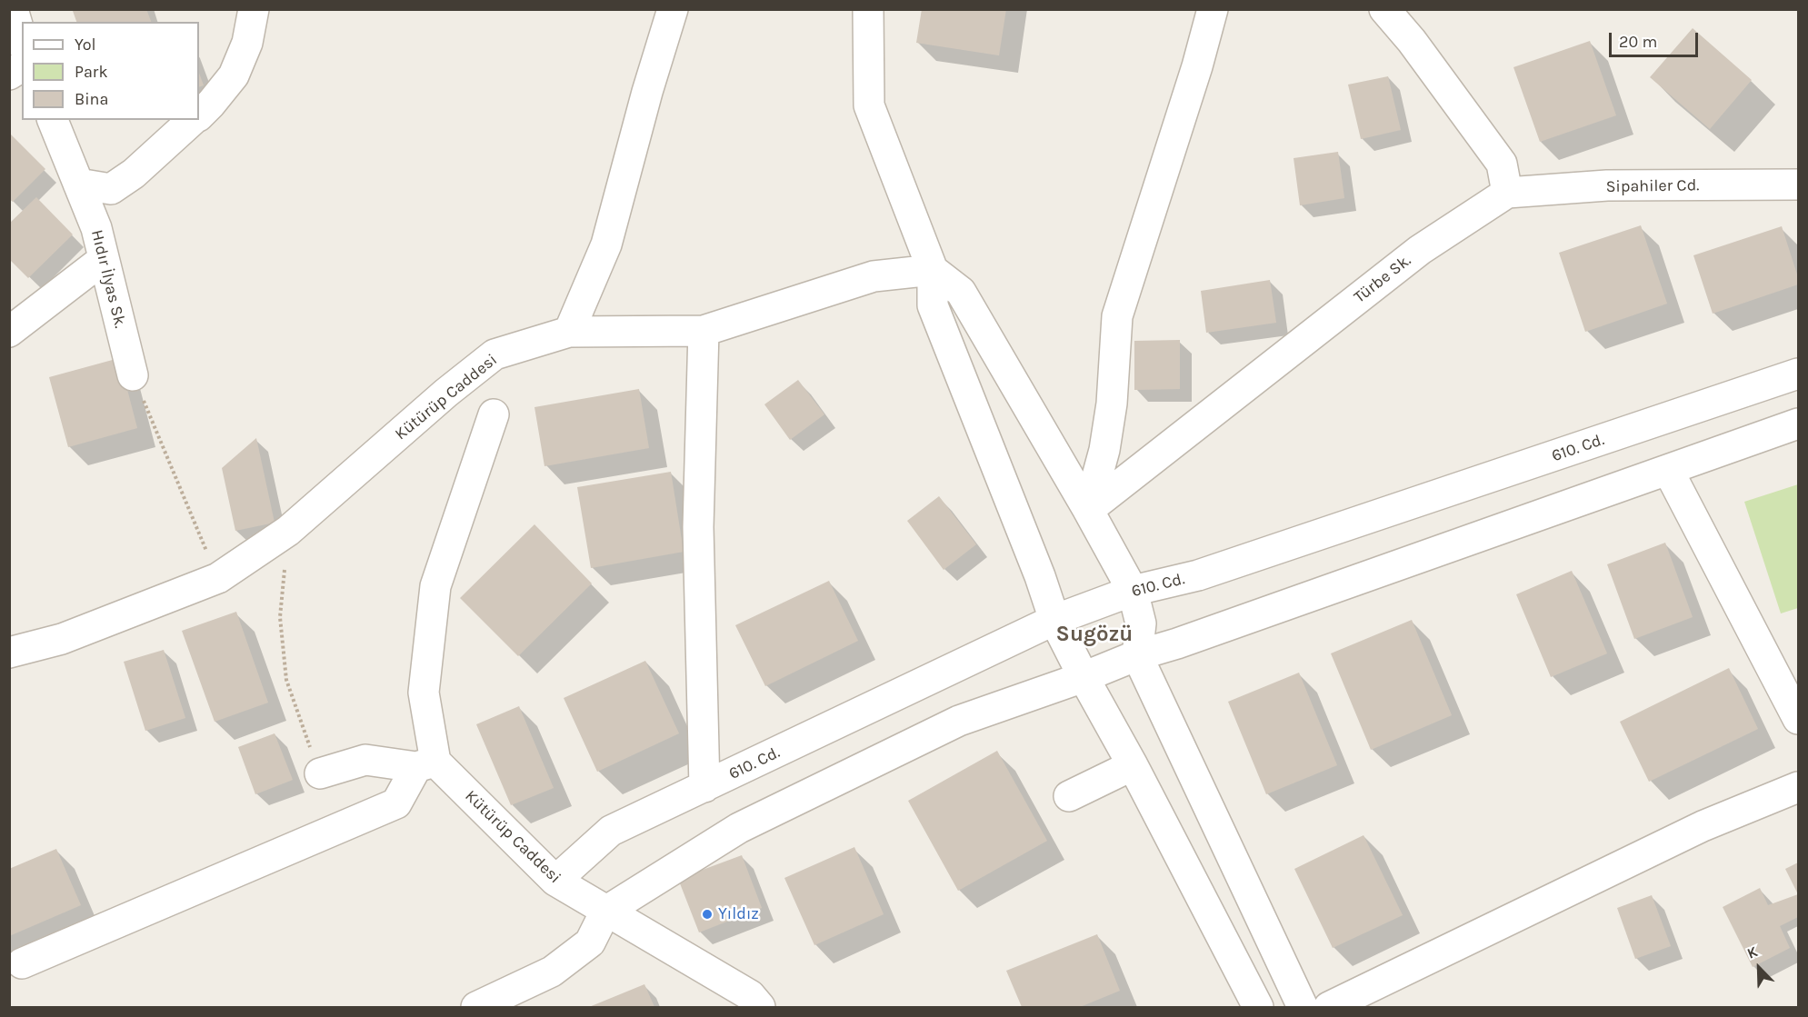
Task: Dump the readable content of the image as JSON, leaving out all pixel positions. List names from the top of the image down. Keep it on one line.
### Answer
{"streets":{"street":["Sipahiler Cd.","Hıdır İlyas Sk.","Türbe Sk.","Kütürüp Caddesi","610. Cd."]},"crossings":[["Sipahiler Cd.","Türbe Sk."],["Kütürüp Caddesi","610. Cd."]],"districts":["Sugözü"],"places":["Yıldız"],"legend":["Yol","Park","Bina"],"scale_bar":"20 m","north":"top left"}
